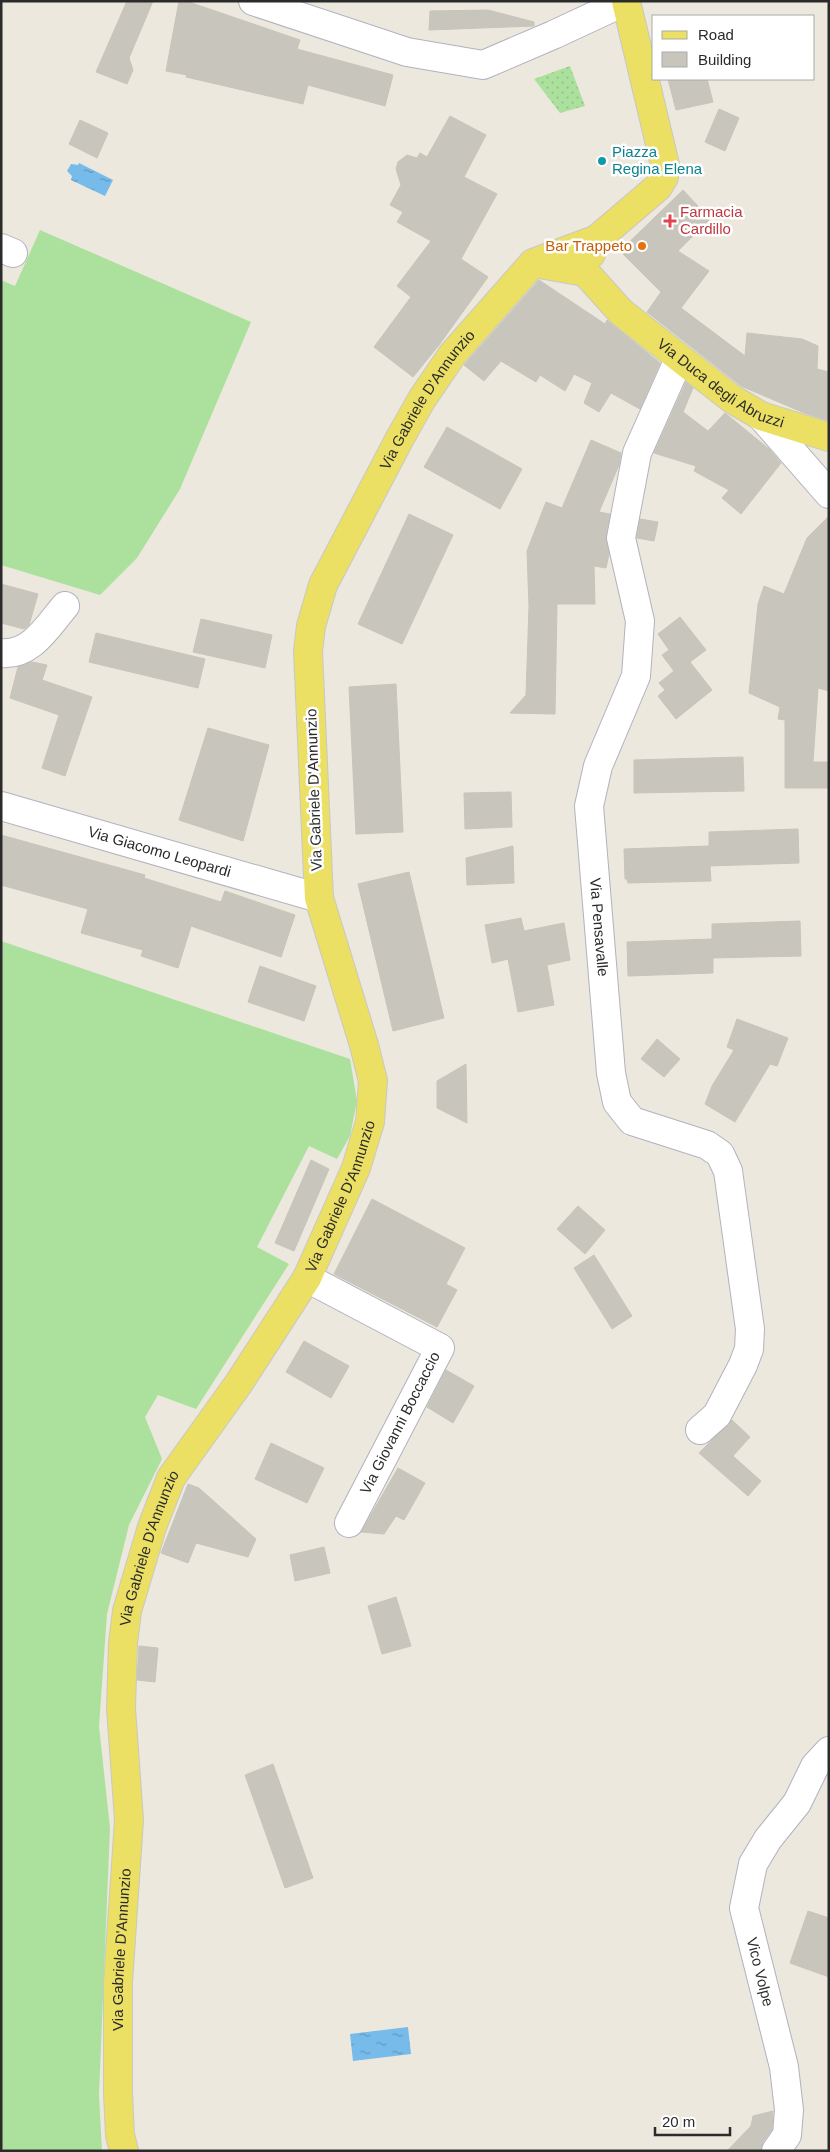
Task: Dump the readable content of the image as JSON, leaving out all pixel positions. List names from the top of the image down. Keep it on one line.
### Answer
{"streets":{"main road":["Via Duca degli Abruzzi","Via Gabriele D'Annunzio"],"street":["Via Giacomo Leopardi","Via Pensavalle","Via Giovanni Boccaccio","Vico Volpe"]},"crossings":[["Via Duca degli Abruzzi","Via Pensavalle"],["Via Gabriele D'Annunzio","Via Giacomo Leopardi"],["Via Gabriele D'Annunzio","Via Giovanni Boccaccio"]],"places":{"other":["Piazza Regina Elena","Bar Trappeto"],"health":["Farmacia Cardillo"]},"legend":["Road","Building"],"scale_bar":"20 m"}
